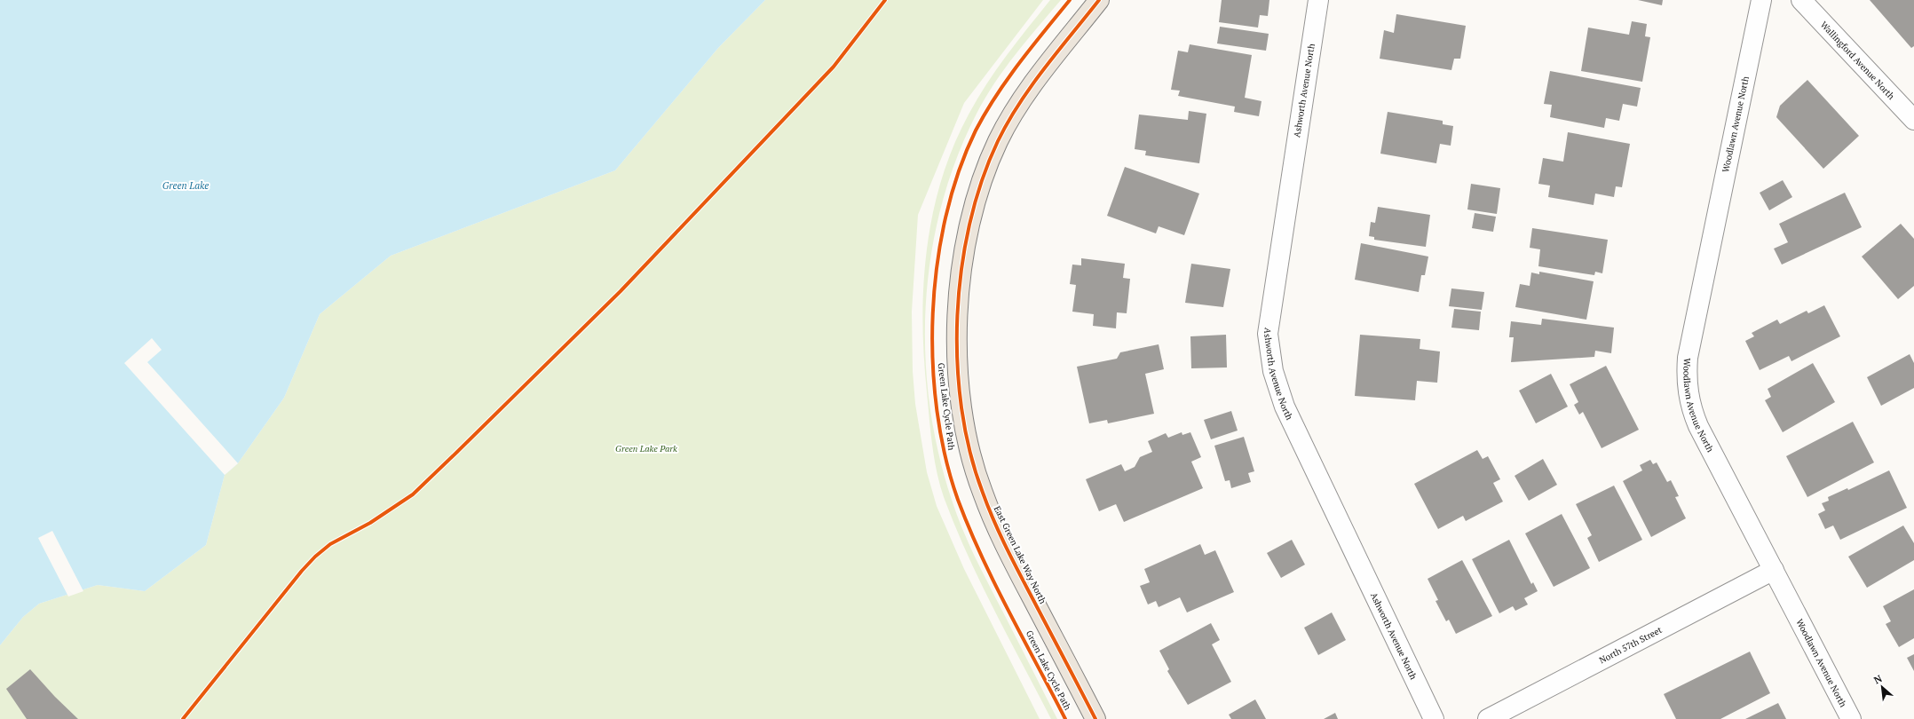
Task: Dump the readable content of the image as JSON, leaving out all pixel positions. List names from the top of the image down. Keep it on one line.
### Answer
{"streets":{"main road":["East Green Lake Way North"],"street":["Wallingford Avenue North","Ashworth Avenue North","Woodlawn Avenue North","North 57th Street"],"cycle path":["Green Lake Cycle Path"]},"crossings":[["Woodlawn Avenue North","North 57th Street"]],"water":["Green Lake"],"parks":["Green Lake Park"],"north":"top left"}
